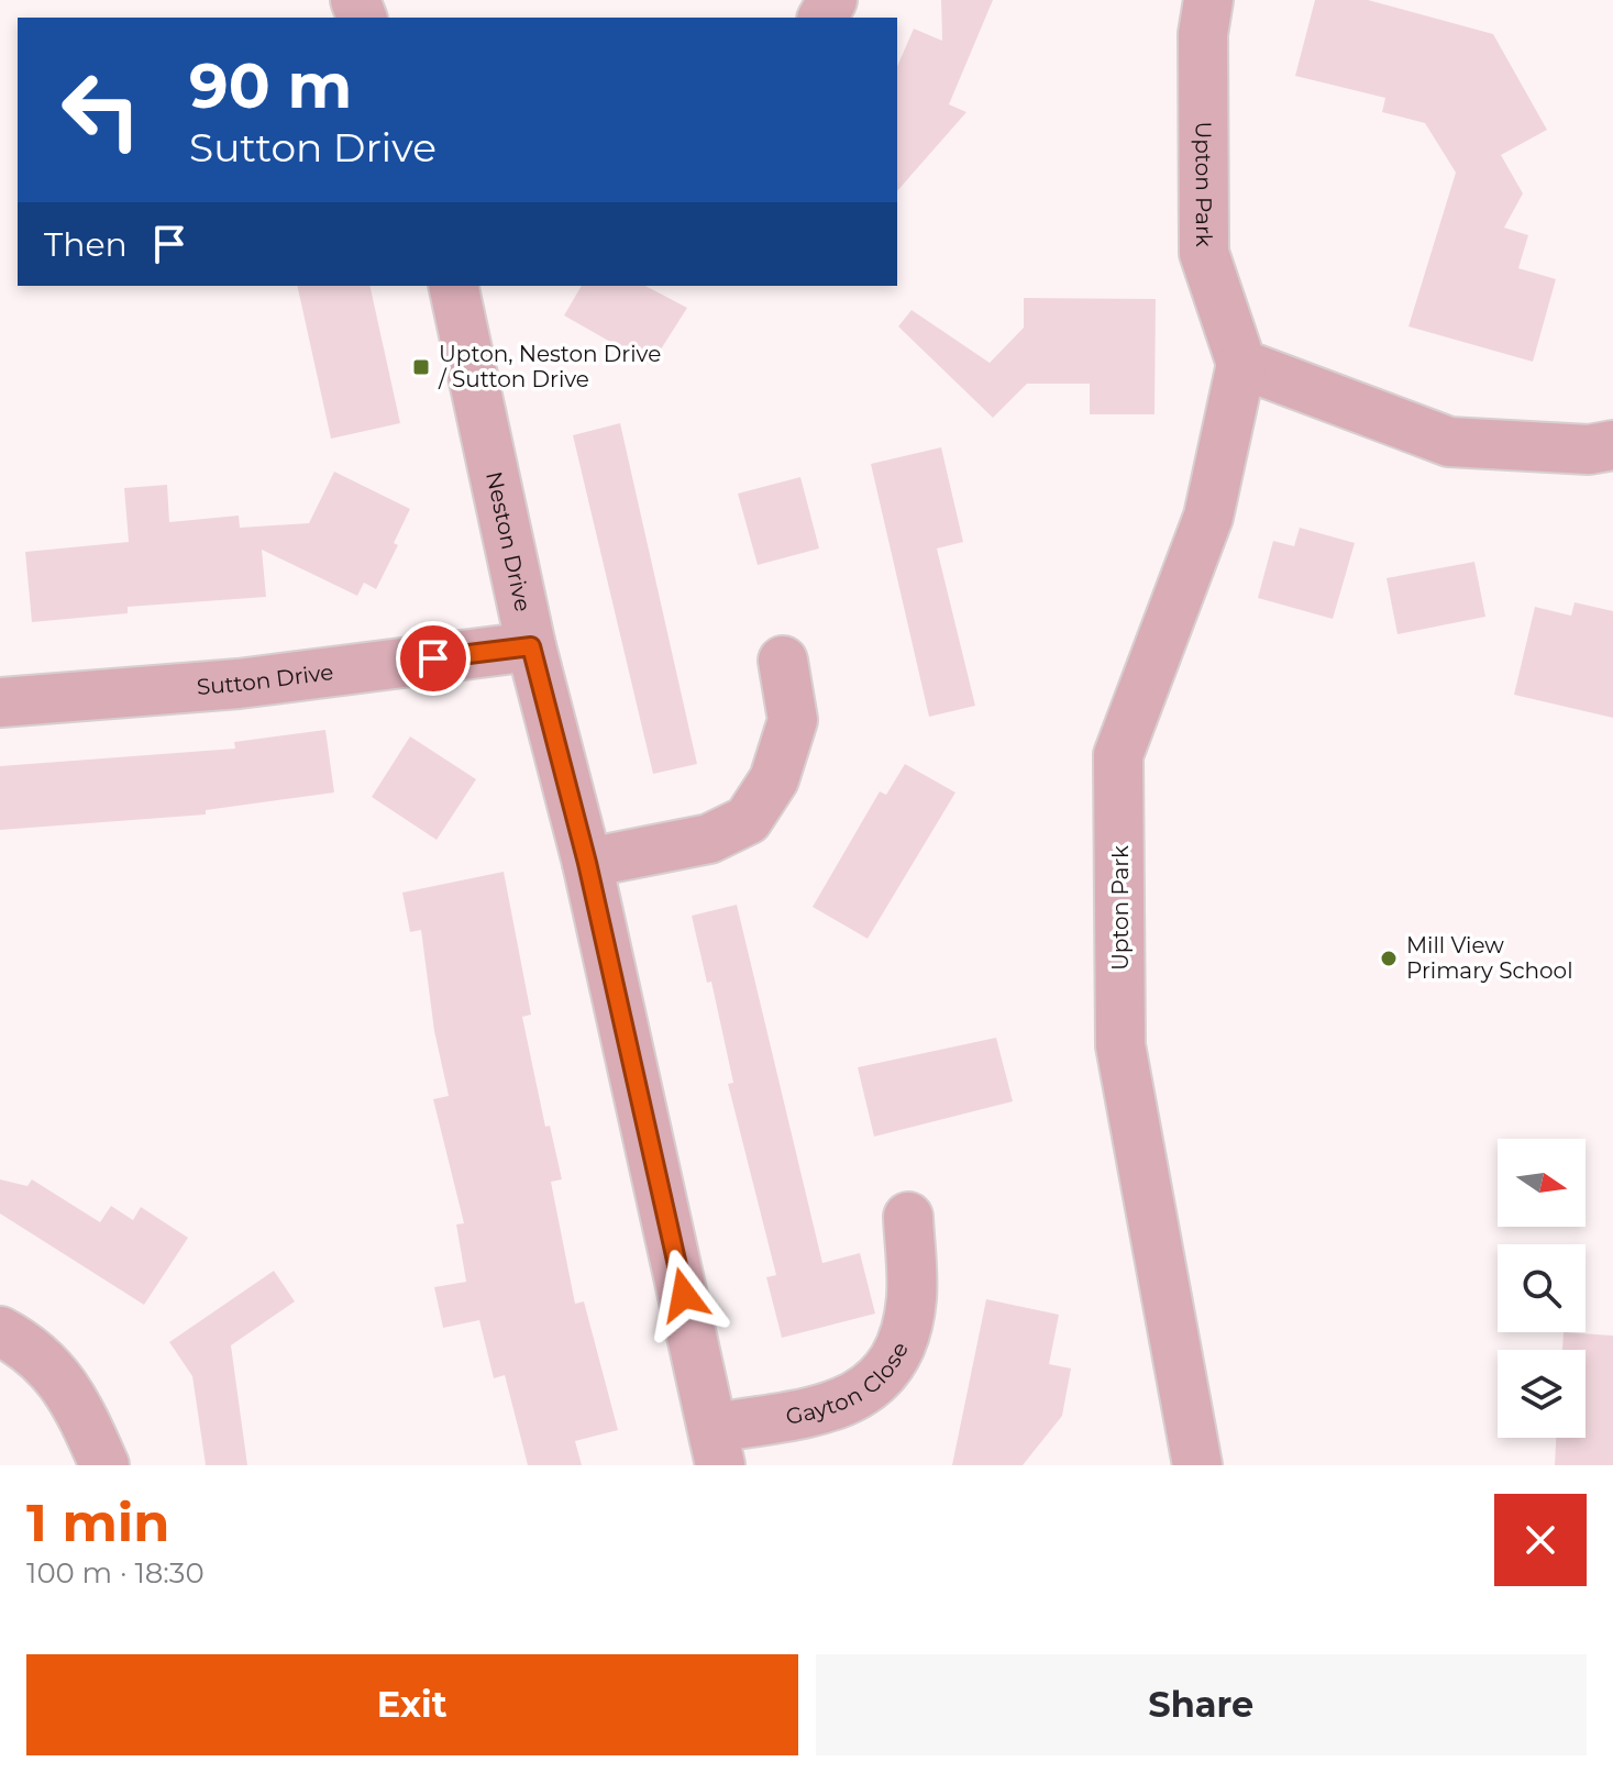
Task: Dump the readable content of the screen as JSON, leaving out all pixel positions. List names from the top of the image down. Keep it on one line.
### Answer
{"streets":{"street":["Upton Park","Neston Drive","Sutton Drive","Gayton Close"]},"crossings":[["Neston Drive","Sutton Drive"],["Neston Drive","Gayton Close"]],"places":{"transit":["Upton, Neston Drive / Sutton Drive"],"other":["Mill View Primary School"]},"north":"right","page":{"turn":["90 m","Sutton Drive"],"then":"Then","heading":["1 min","100 m · 18:30"],"buttons":["Exit","Share"]}}
